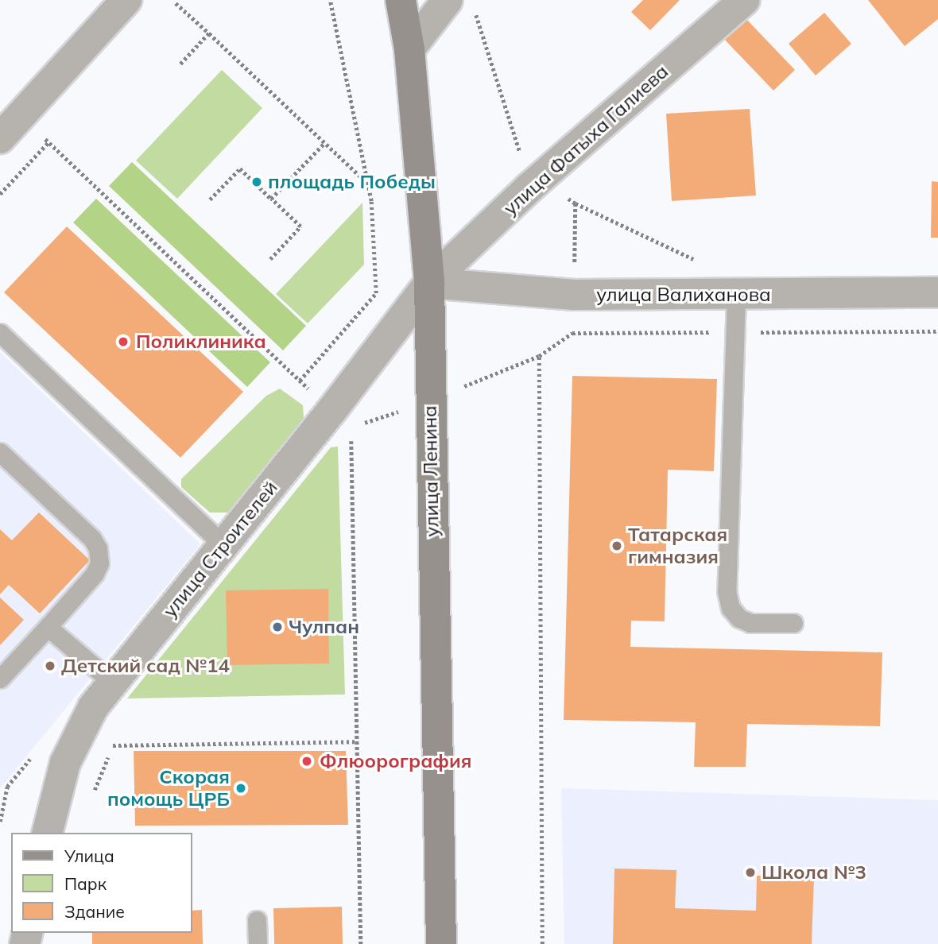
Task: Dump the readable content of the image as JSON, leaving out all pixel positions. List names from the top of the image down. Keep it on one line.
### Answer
{"streets":{"main road":["улица Ленина"],"street":["улица Фатыха Галиева","улица Валиханова","улица Строителей"]},"crossings":[["улица Фатыха Галиева","улица Валиханова"],["улица Фатыха Галиева","улица Ленина"],["улица Фатыха Галиева","улица Строителей"],["улица Валиханова","улица Ленина"],["улица Валиханова","улица Строителей"],["улица Ленина","улица Строителей"]],"places":["площадь Победы","Поликлиника","Татарская гимназия","Чулпан","Детский сад №14","Флюорография","Скорая помощь ЦРБ","Школа №3"],"legend":["Улица","Парк","Здание"]}
